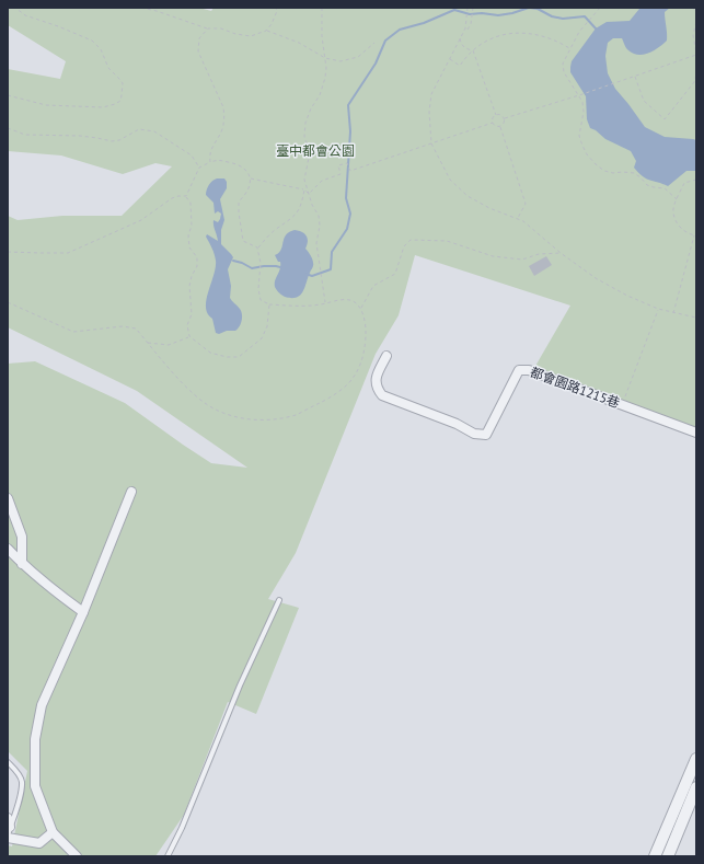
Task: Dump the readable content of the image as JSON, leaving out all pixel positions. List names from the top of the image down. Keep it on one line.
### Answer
{"streets":{"street":["都會園路1215巷"]},"parks":["臺中都會公園"]}
